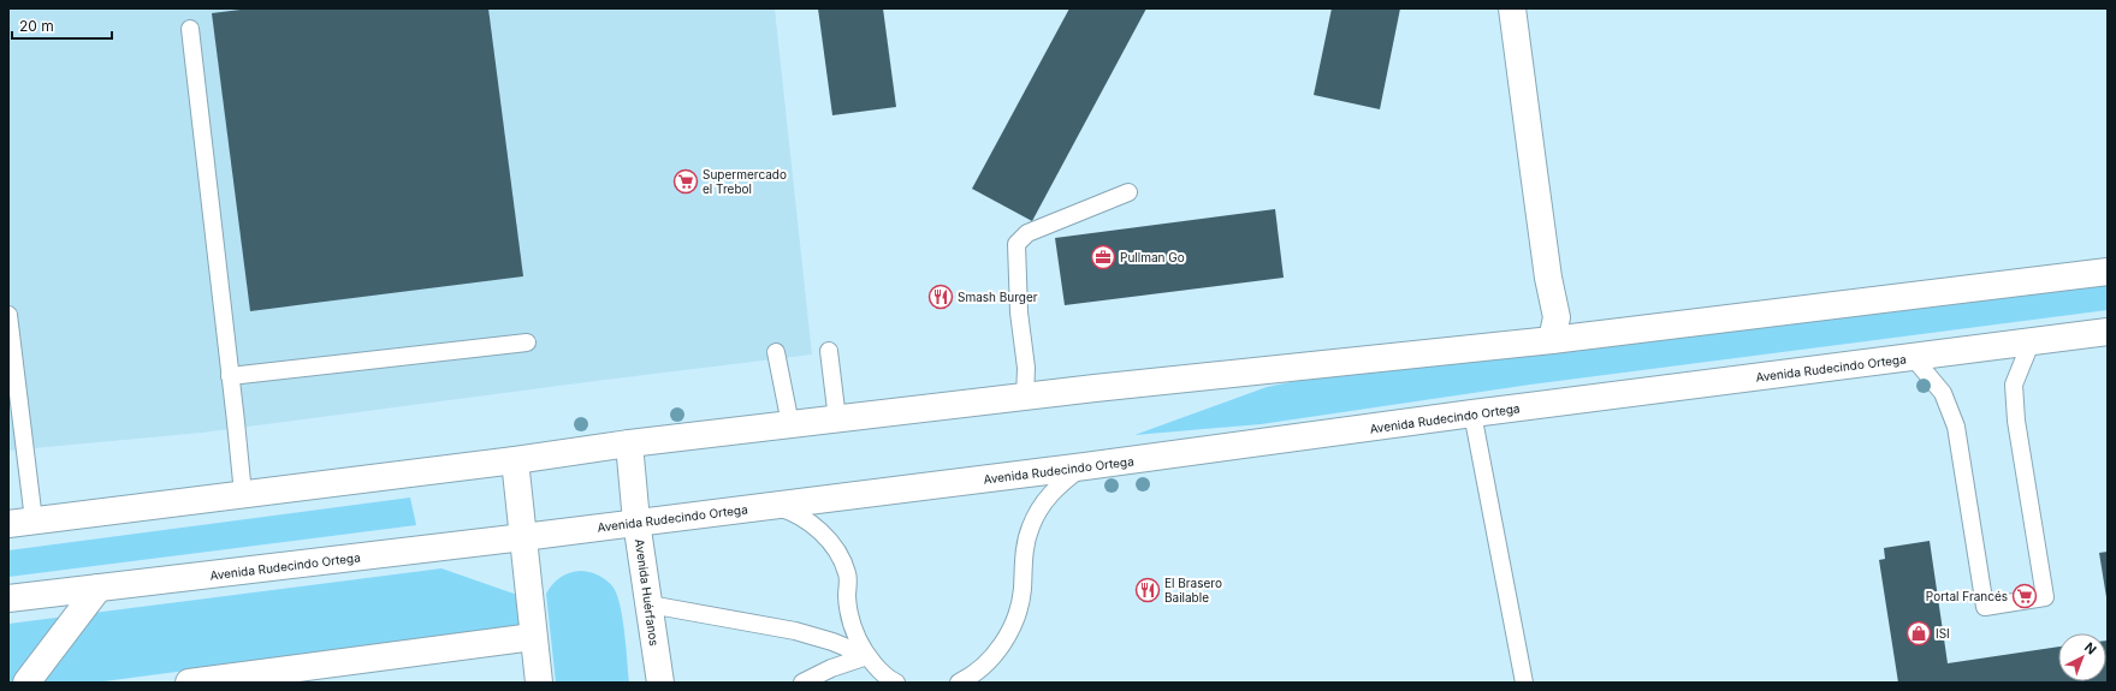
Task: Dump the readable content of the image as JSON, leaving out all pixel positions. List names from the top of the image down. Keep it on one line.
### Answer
{"streets":{"main road":["Avenida Rudecindo Ortega","Avenida Huérfanos"]},"crossings":[["Avenida Rudecindo Ortega","Avenida Huérfanos"]],"places":{"supermarket":["Supermercado el Trebol","Portal Francés"],"office":["Pullman Go"],"restaurant":["Smash Burger","El Brasero Bailable"],"shop":["ISI"]},"scale_bar":"20 m","north":"top right"}
